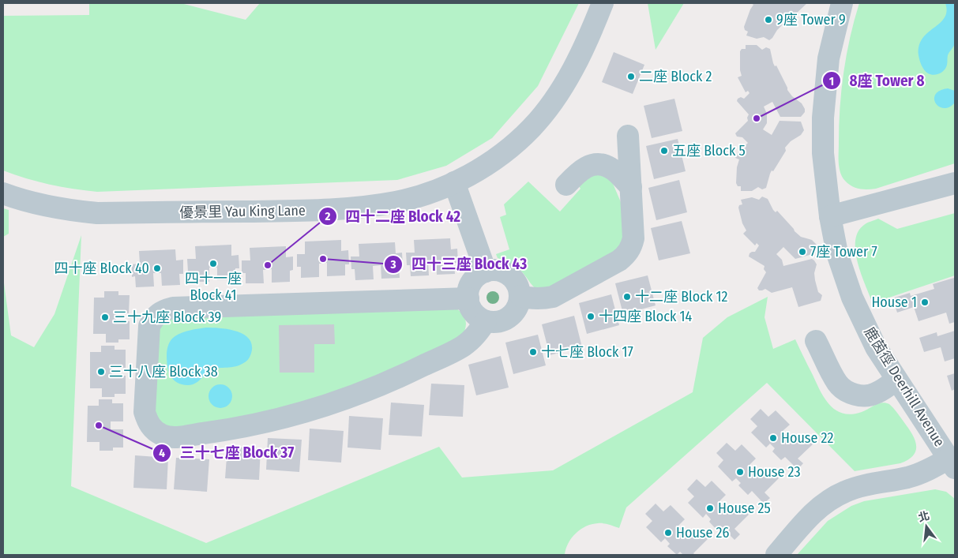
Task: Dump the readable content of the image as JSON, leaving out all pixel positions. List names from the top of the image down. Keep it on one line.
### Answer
{"streets":{"street":["優景里 Yau King Lane","鹿茵徑 Deerhill Avenue"]},"places":["9座 Tower 9","二座 Block 2","8座 Tower 8","五座 Block 5","7座 Tower 7","四十三座 Block 43","四十一座 Block 41","四十二座 Block 42","四十座 Block 40","十二座 Block 12","House 1","十四座 Block 14","三十九座 Block 39","十七座 Block 17","三十八座 Block 38","三十七座 Block 37","House 22","House 23","House 25","House 26"],"north":"top"}
